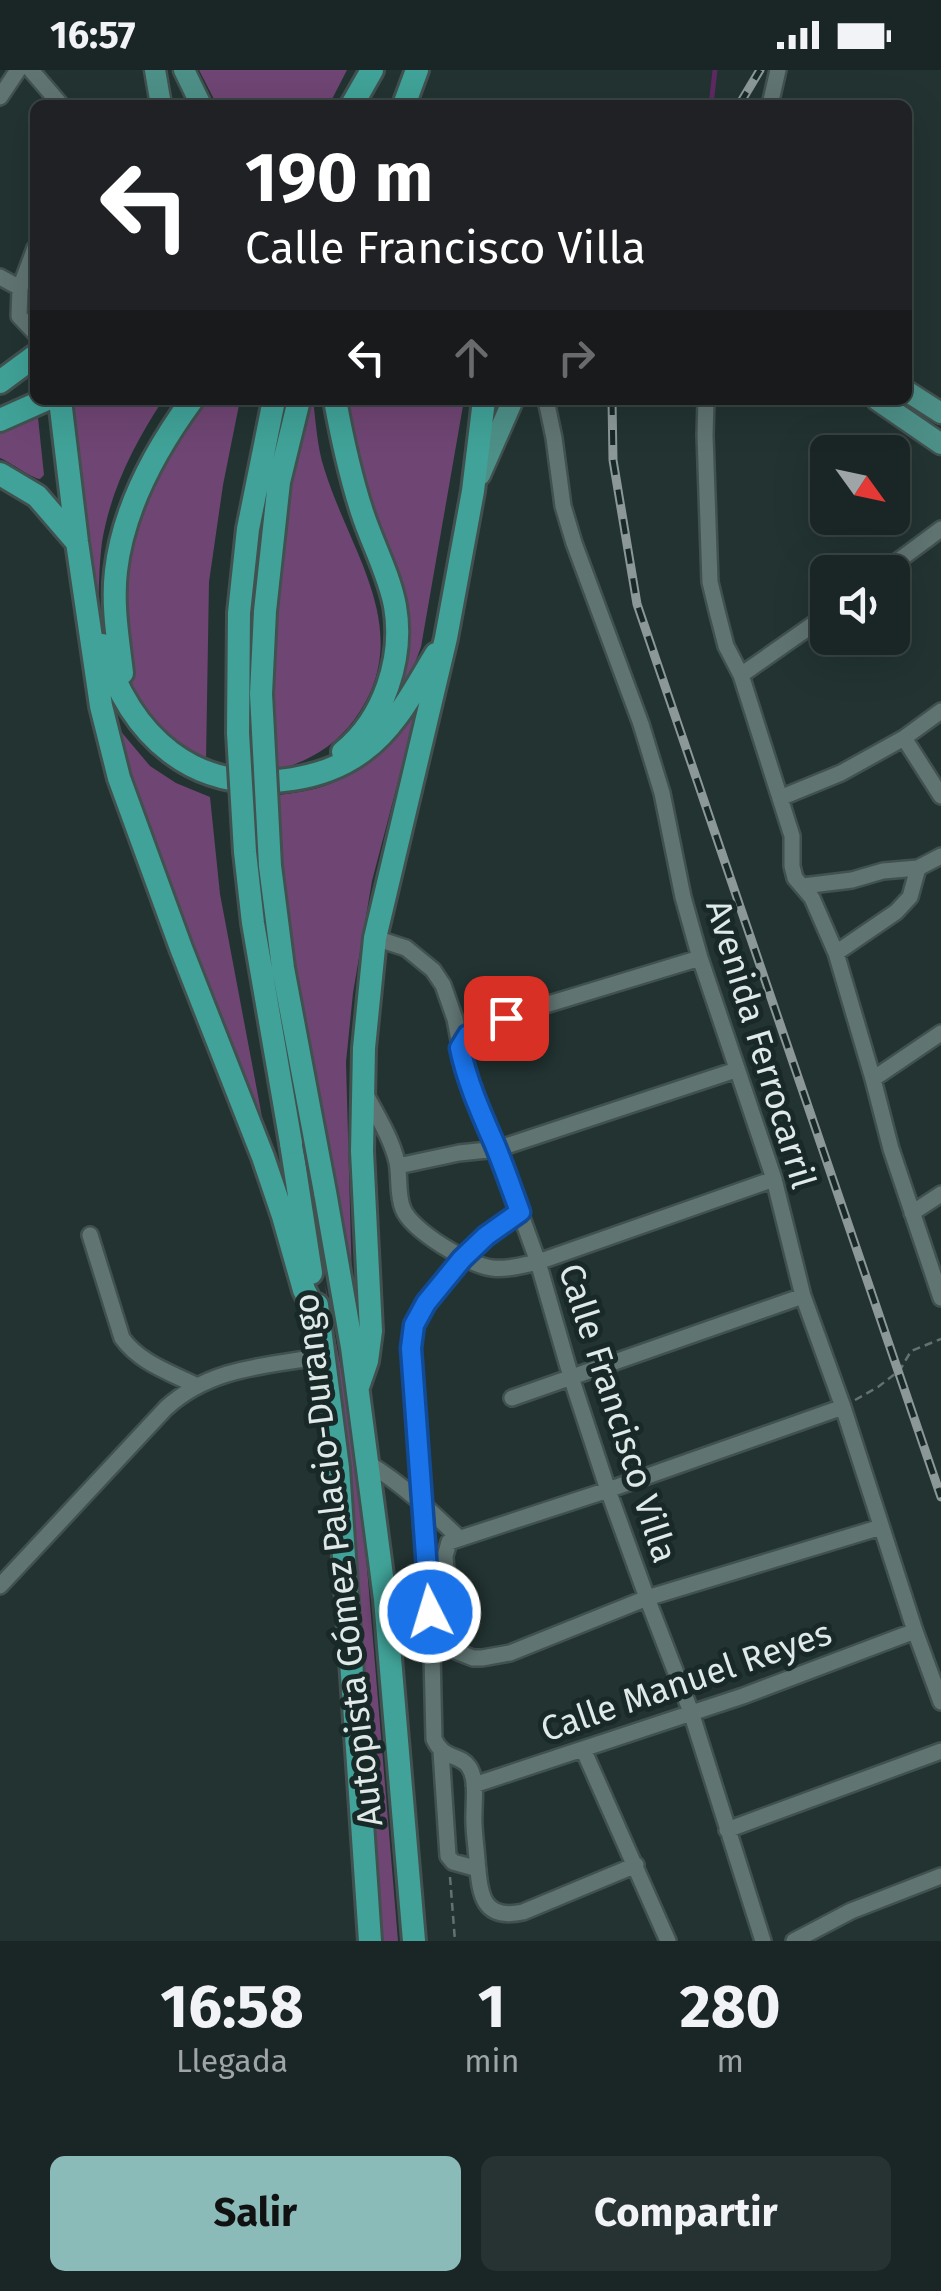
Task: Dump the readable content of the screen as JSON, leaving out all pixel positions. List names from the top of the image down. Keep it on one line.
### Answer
{"streets":{"highway":["Autopista Gómez Palacio-Durango"],"street":["Avenida Ferrocarril","Calle Francisco Villa","Calle Manuel Reyes"]},"crossings":[["Avenida Ferrocarril","Calle Manuel Reyes"],["Calle Francisco Villa","Calle Manuel Reyes"]],"north":"bottom right","page":{"status":"16:57","turn":["190 m","Calle Francisco Villa"],"eta":["16:58","Llegada","1","min","280","m"],"buttons":["Salir","Compartir"]}}
